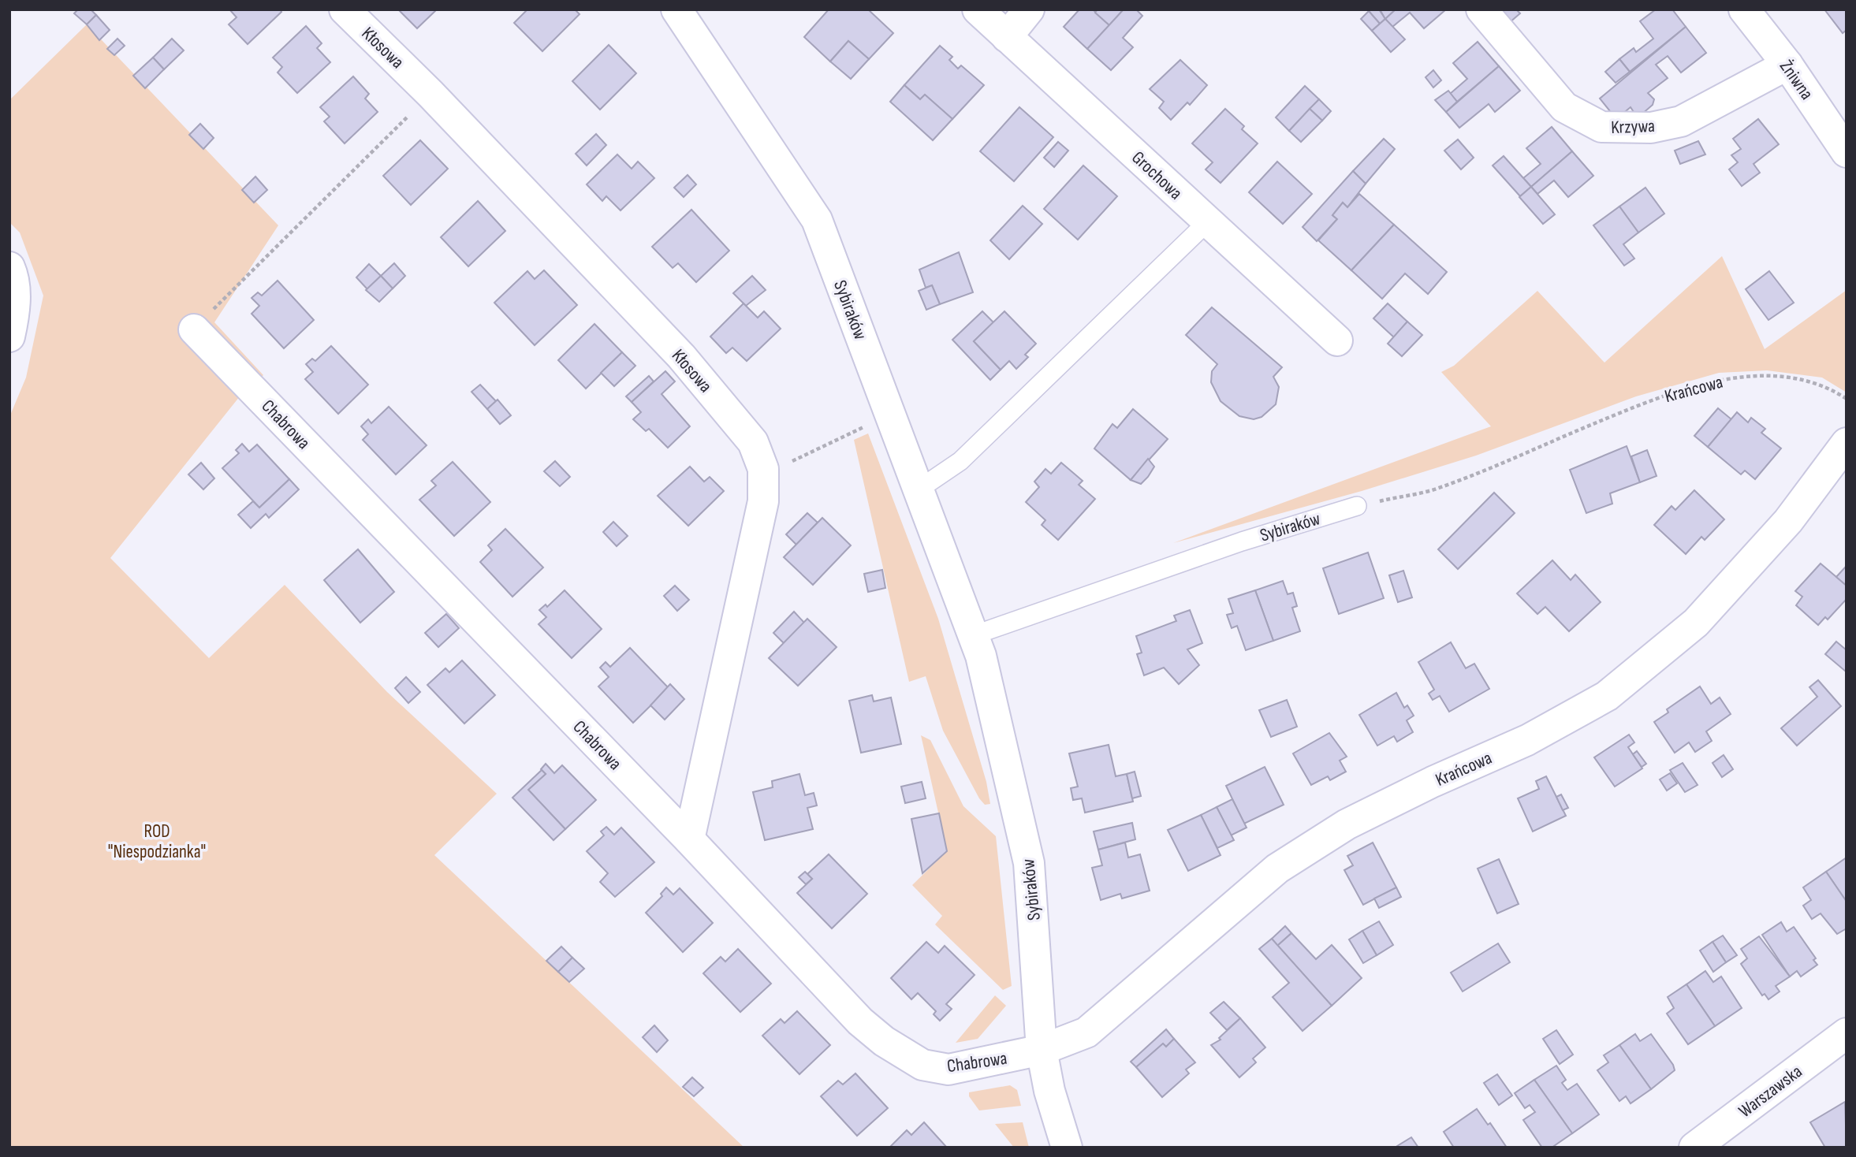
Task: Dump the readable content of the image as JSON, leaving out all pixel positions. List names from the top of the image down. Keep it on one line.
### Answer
{"streets":{"street":["Kłosowa","Żniwna","Krzywa","Grochowa","Sybiraków","Krańcowa","Chabrowa","Warszawska"]},"crossings":[["Kłosowa","Chabrowa"],["Żniwna","Krzywa"],["Sybiraków","Krańcowa"],["Sybiraków","Chabrowa"],["Krańcowa","Chabrowa"]],"parks":["ROD \"Niespodzianka\""]}
